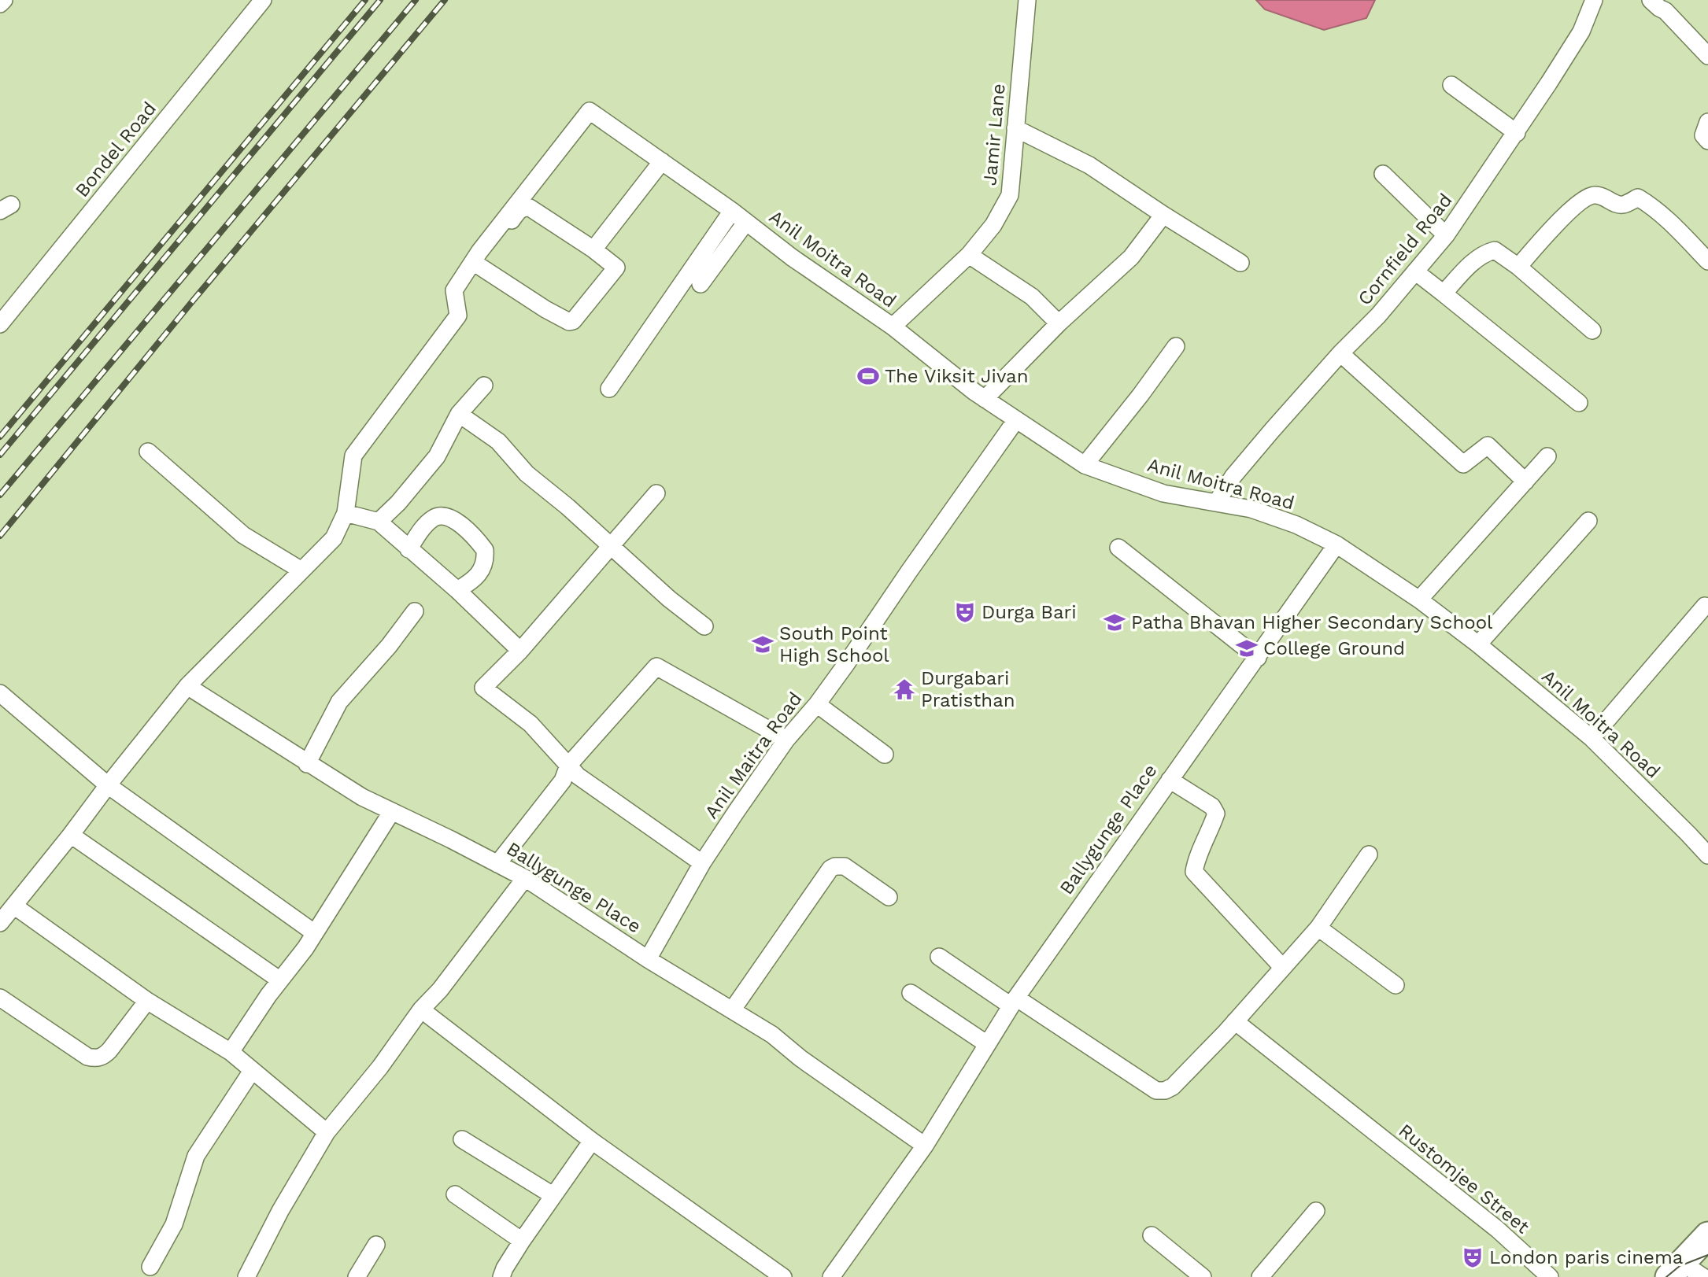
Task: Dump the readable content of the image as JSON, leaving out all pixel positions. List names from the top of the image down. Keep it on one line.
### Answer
{"streets":{"street":["Jamir Lane","Bondel Road","Cornfield Road","Anil Moitra Road","Anil Maitra Road","Ballygunge Place","Rustomjee Street"]},"crossings":[["Jamir Lane","Anil Moitra Road"],["Cornfield Road","Anil Moitra Road"],["Anil Moitra Road","Anil Maitra Road"],["Anil Moitra Road","Ballygunge Place"],["Anil Maitra Road","Ballygunge Place"]],"places":{"sports":["The Viksit Jivan"],"theatre":["Durga Bari","London paris cinema"],"school or university":["Patha Bhavan Higher Secondary School","South Point High School","College Ground"],"temple":["Durgabari Pratisthan"]}}
